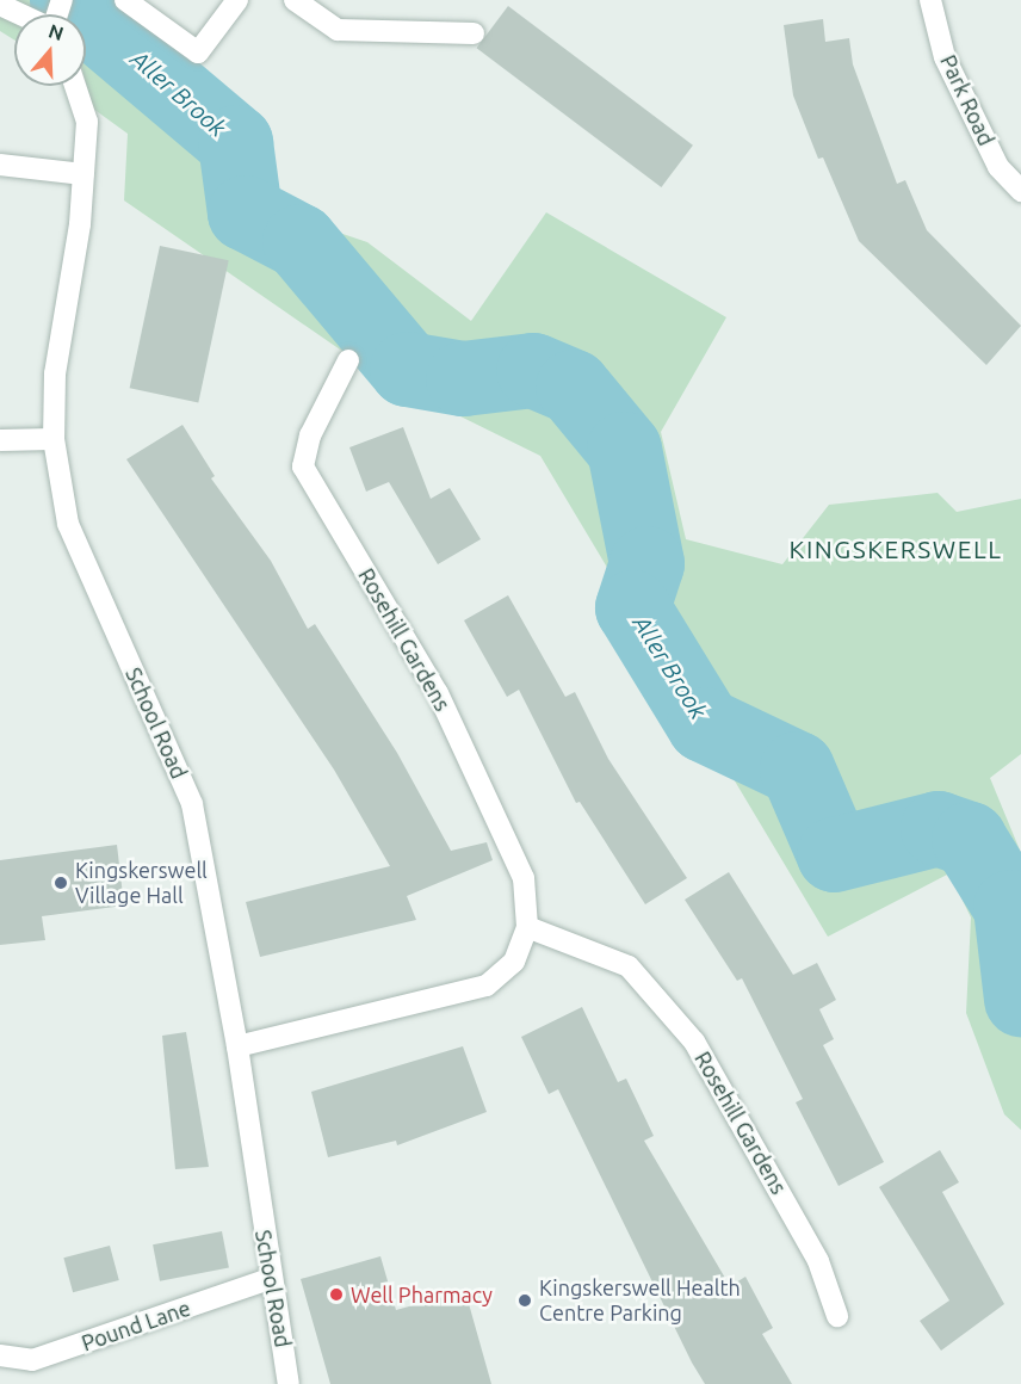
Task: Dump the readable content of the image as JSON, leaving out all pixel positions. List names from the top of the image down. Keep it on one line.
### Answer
{"streets":{"street":["Park Road","Rosehill Gardens","School Road","Pound Lane"]},"crossings":[["Rosehill Gardens","School Road"],["School Road","Pound Lane"]],"districts":["KINGSKERSWELL"],"water":["Aller Brook"],"places":["Kingskerswell Village Hall","Well Pharmacy","Kingskerswell Health Centre Parking"],"north":"top"}
